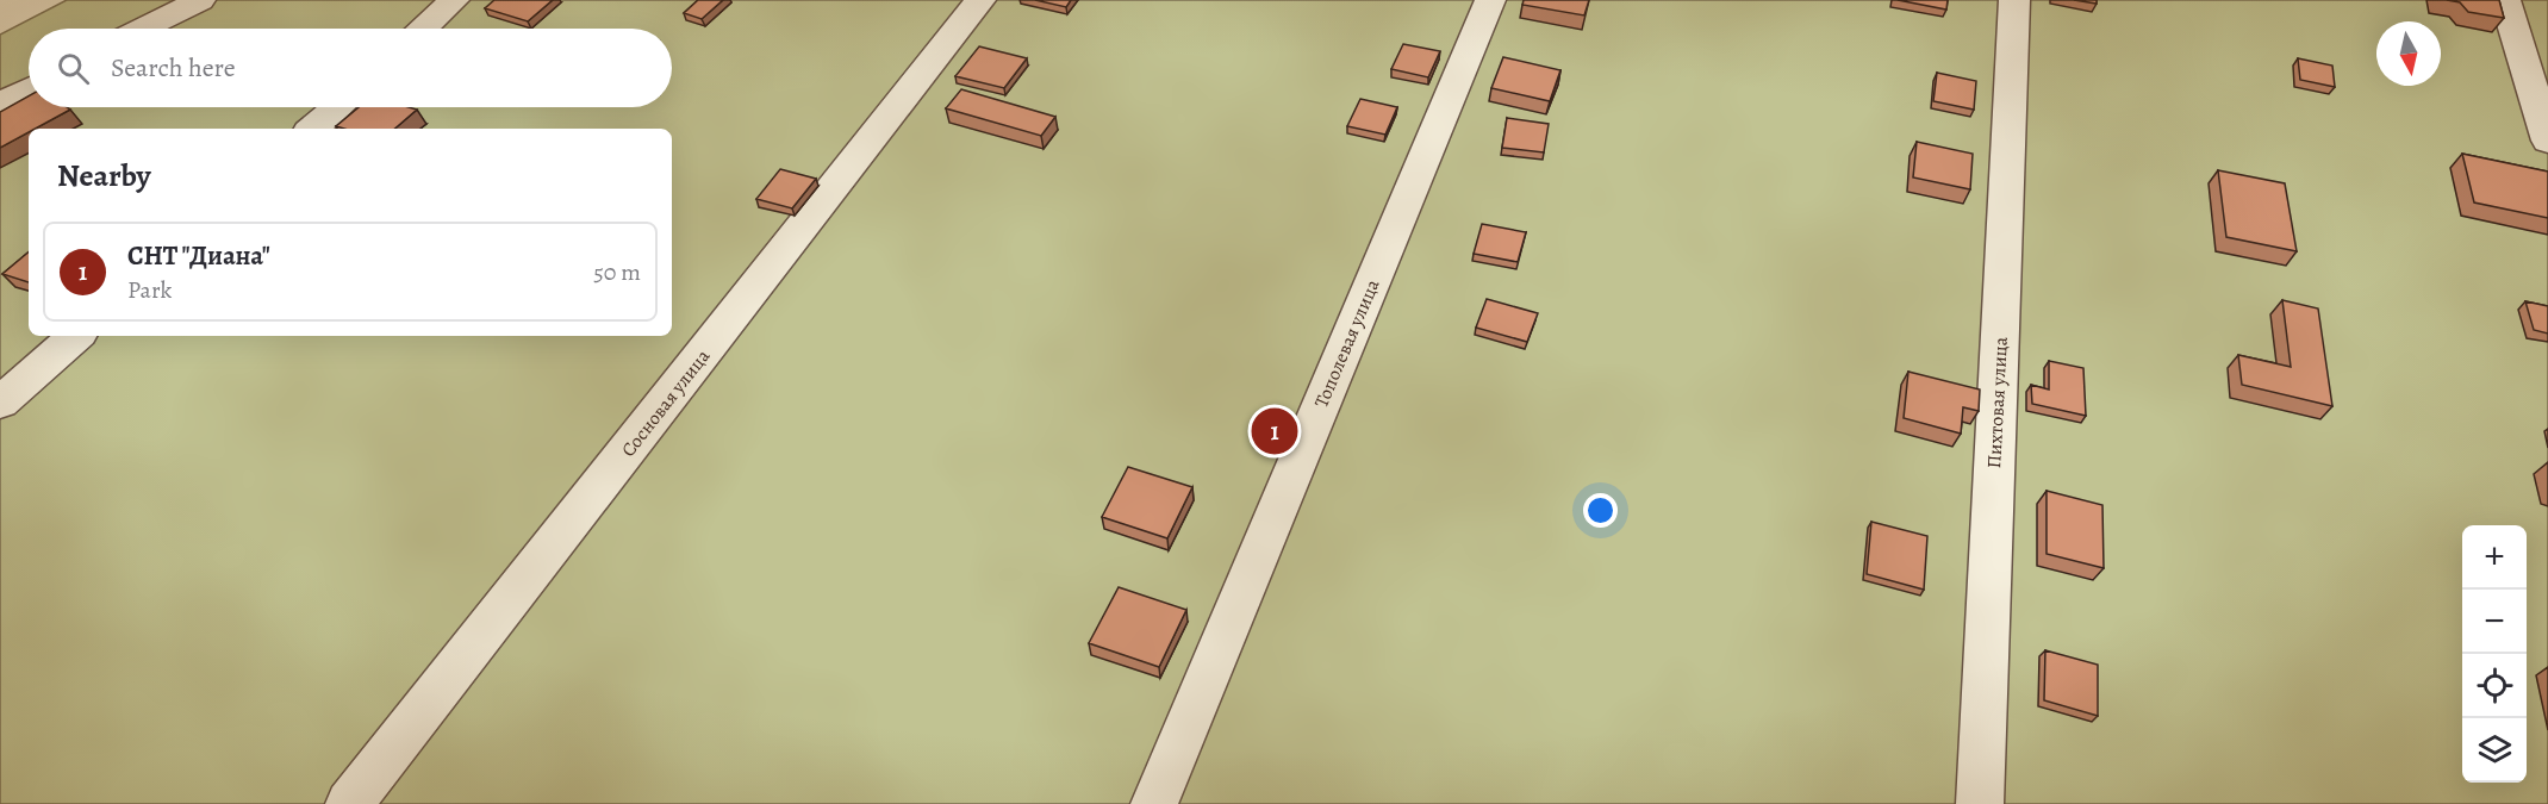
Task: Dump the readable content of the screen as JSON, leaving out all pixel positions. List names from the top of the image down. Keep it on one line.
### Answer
{"streets":{"street":["Тополевая улица","Сосновая улица","Пихтовая улица"]},"north":"bottom","page":{"search":"Search here","heading":"Nearby","list":[{"mark":"1","name":"СНТ \"Диана\"","note":"Park","value":"50 m"}],"pins":"1","map_buttons":["+","−"]}}
